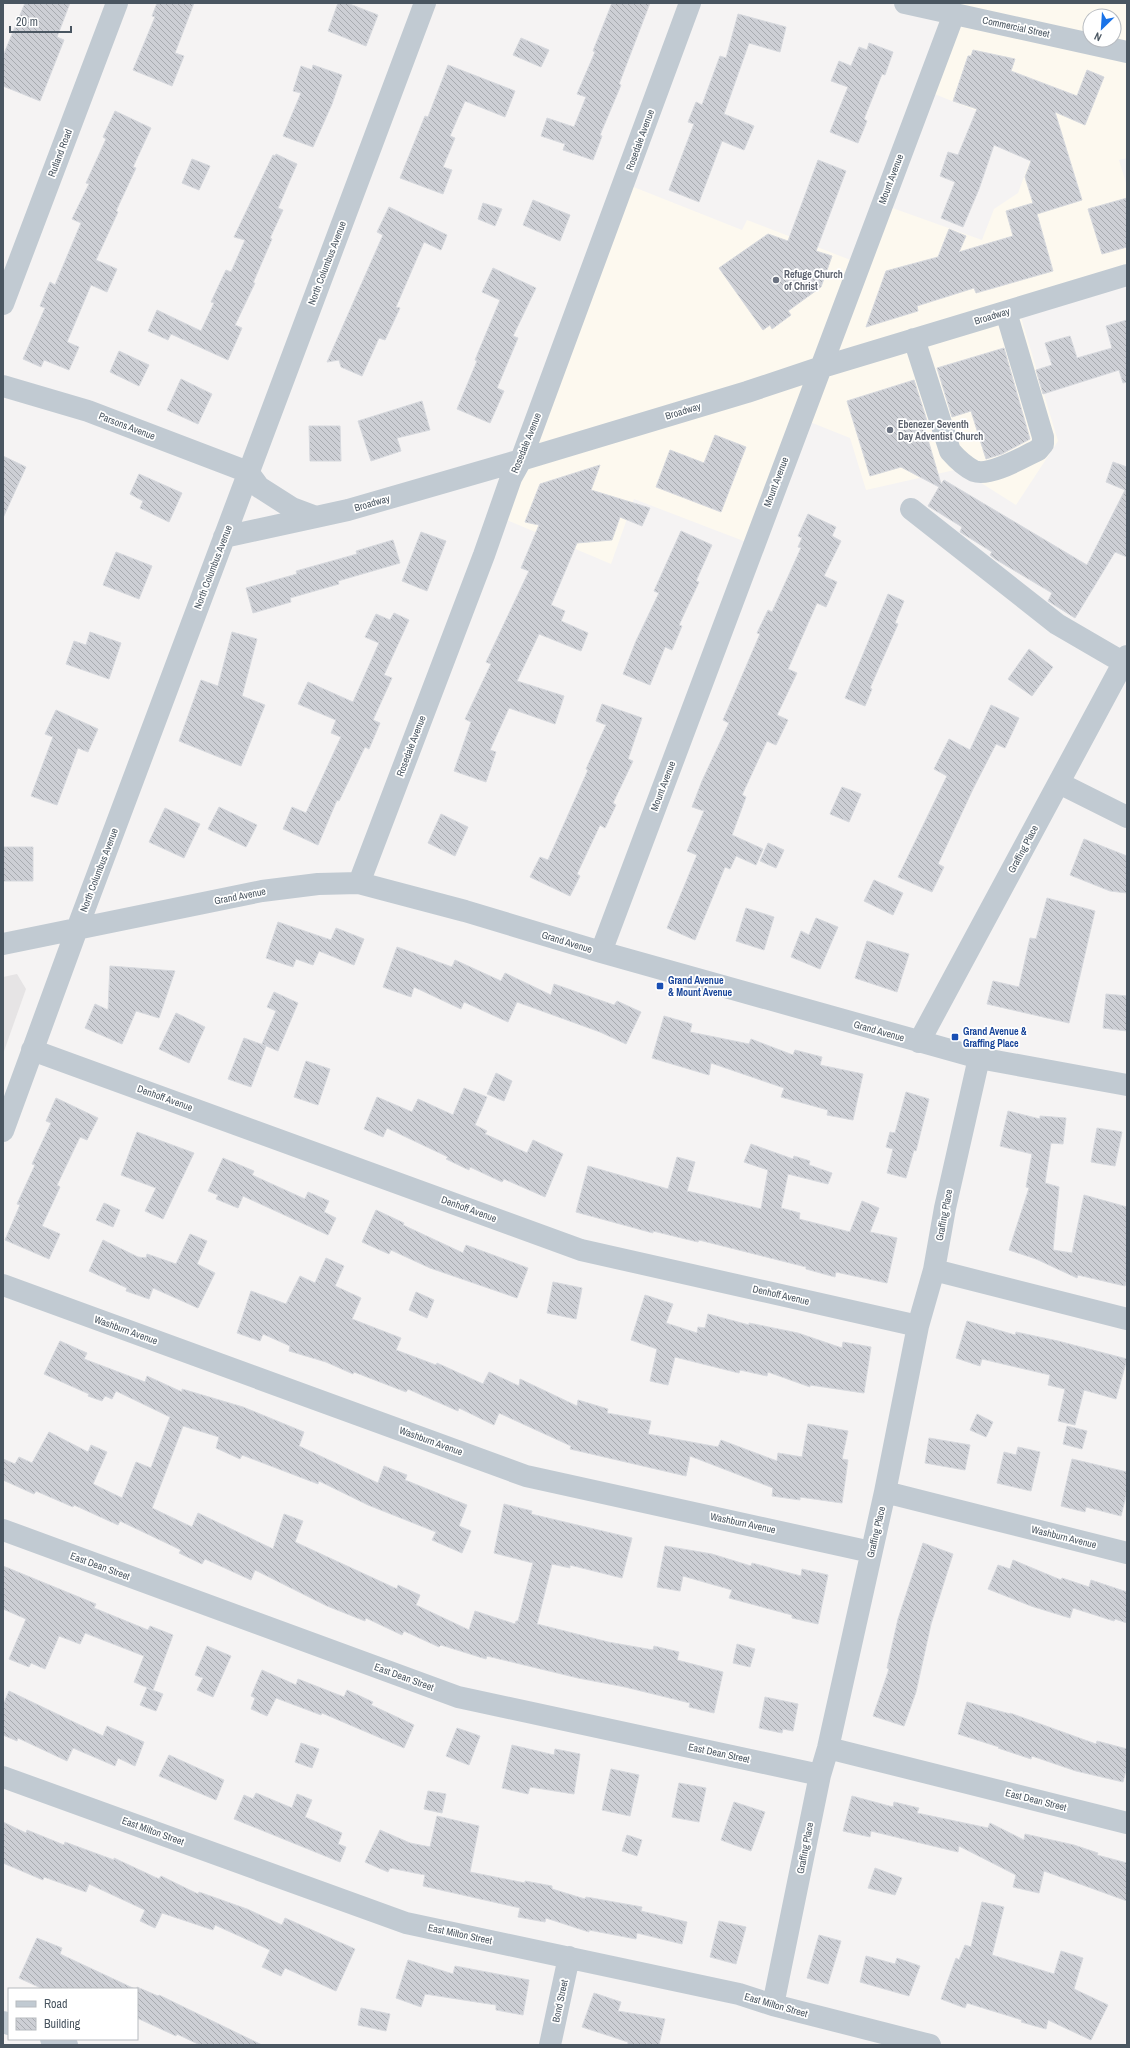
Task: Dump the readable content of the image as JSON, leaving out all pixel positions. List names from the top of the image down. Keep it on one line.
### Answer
{"streets":{"street":["Commercial Street","Rosedale Avenue","Rutland Road","Mount Avenue","North Columbus Avenue","Broadway","Parsons Avenue","Graffing Place","Grand Avenue","Denhoff Avenue","Washburn Avenue","East Dean Street","East Milton Street","Bond Street"]},"crossings":[["Commercial Street","Mount Avenue"],["Rosedale Avenue","Broadway"],["Rosedale Avenue","Grand Avenue"],["Mount Avenue","Broadway"],["Mount Avenue","Grand Avenue"],["North Columbus Avenue","Broadway"],["North Columbus Avenue","Parsons Avenue"],["North Columbus Avenue","Grand Avenue"],["North Columbus Avenue","Denhoff Avenue"],["Graffing Place","Grand Avenue"],["Graffing Place","Denhoff Avenue"],["Graffing Place","Washburn Avenue"],["Graffing Place","East Dean Street"],["Graffing Place","East Milton Street"],["East Milton Street","Bond Street"]],"places":{"other":["Refuge Church of Christ","Ebenezer Seventh Day Adventist Church"],"transit":["Grand Avenue & Mount Avenue","Grand Avenue & Graffing Place"]},"legend":["Road","Building"],"scale_bar":"20 m","north":"bottom left"}
